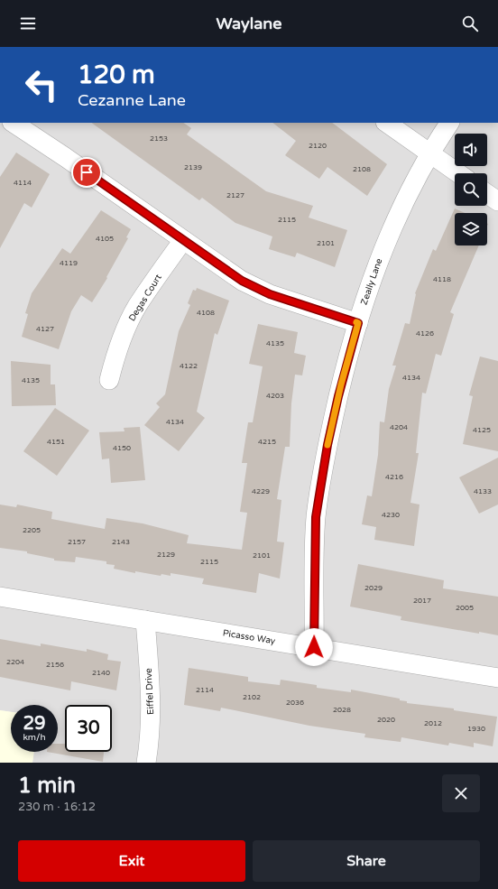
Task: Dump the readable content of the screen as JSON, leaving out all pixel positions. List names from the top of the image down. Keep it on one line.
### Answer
{"streets":{"street":["Zeally Lane","Degas Court","Picasso Way","Eiffel Drive"]},"crossings":[["Zeally Lane","Picasso Way"],["Picasso Way","Eiffel Drive"]],"house_numbers":["2153","2120","2139","2108","4114","2127","2115","4105","2101","4119","4118","4108","4127","4126","4135","4122","4134","4135","4203","4134","4204","4125","4151","4215","4150","4216","4229","4133","4230","2205","2157","2143","2129","2101","2115","2029","2017","2005","2204","2156","2140","2114","2102","2036","2028","2020","2012","1930"],"page":{"header":"Waylane","turn":["120 m","Cezanne Lane"],"speed":"29 km/h","limit":"30","heading":["1 min","230 m · 16:12"],"buttons":["Exit","Share"]}}
